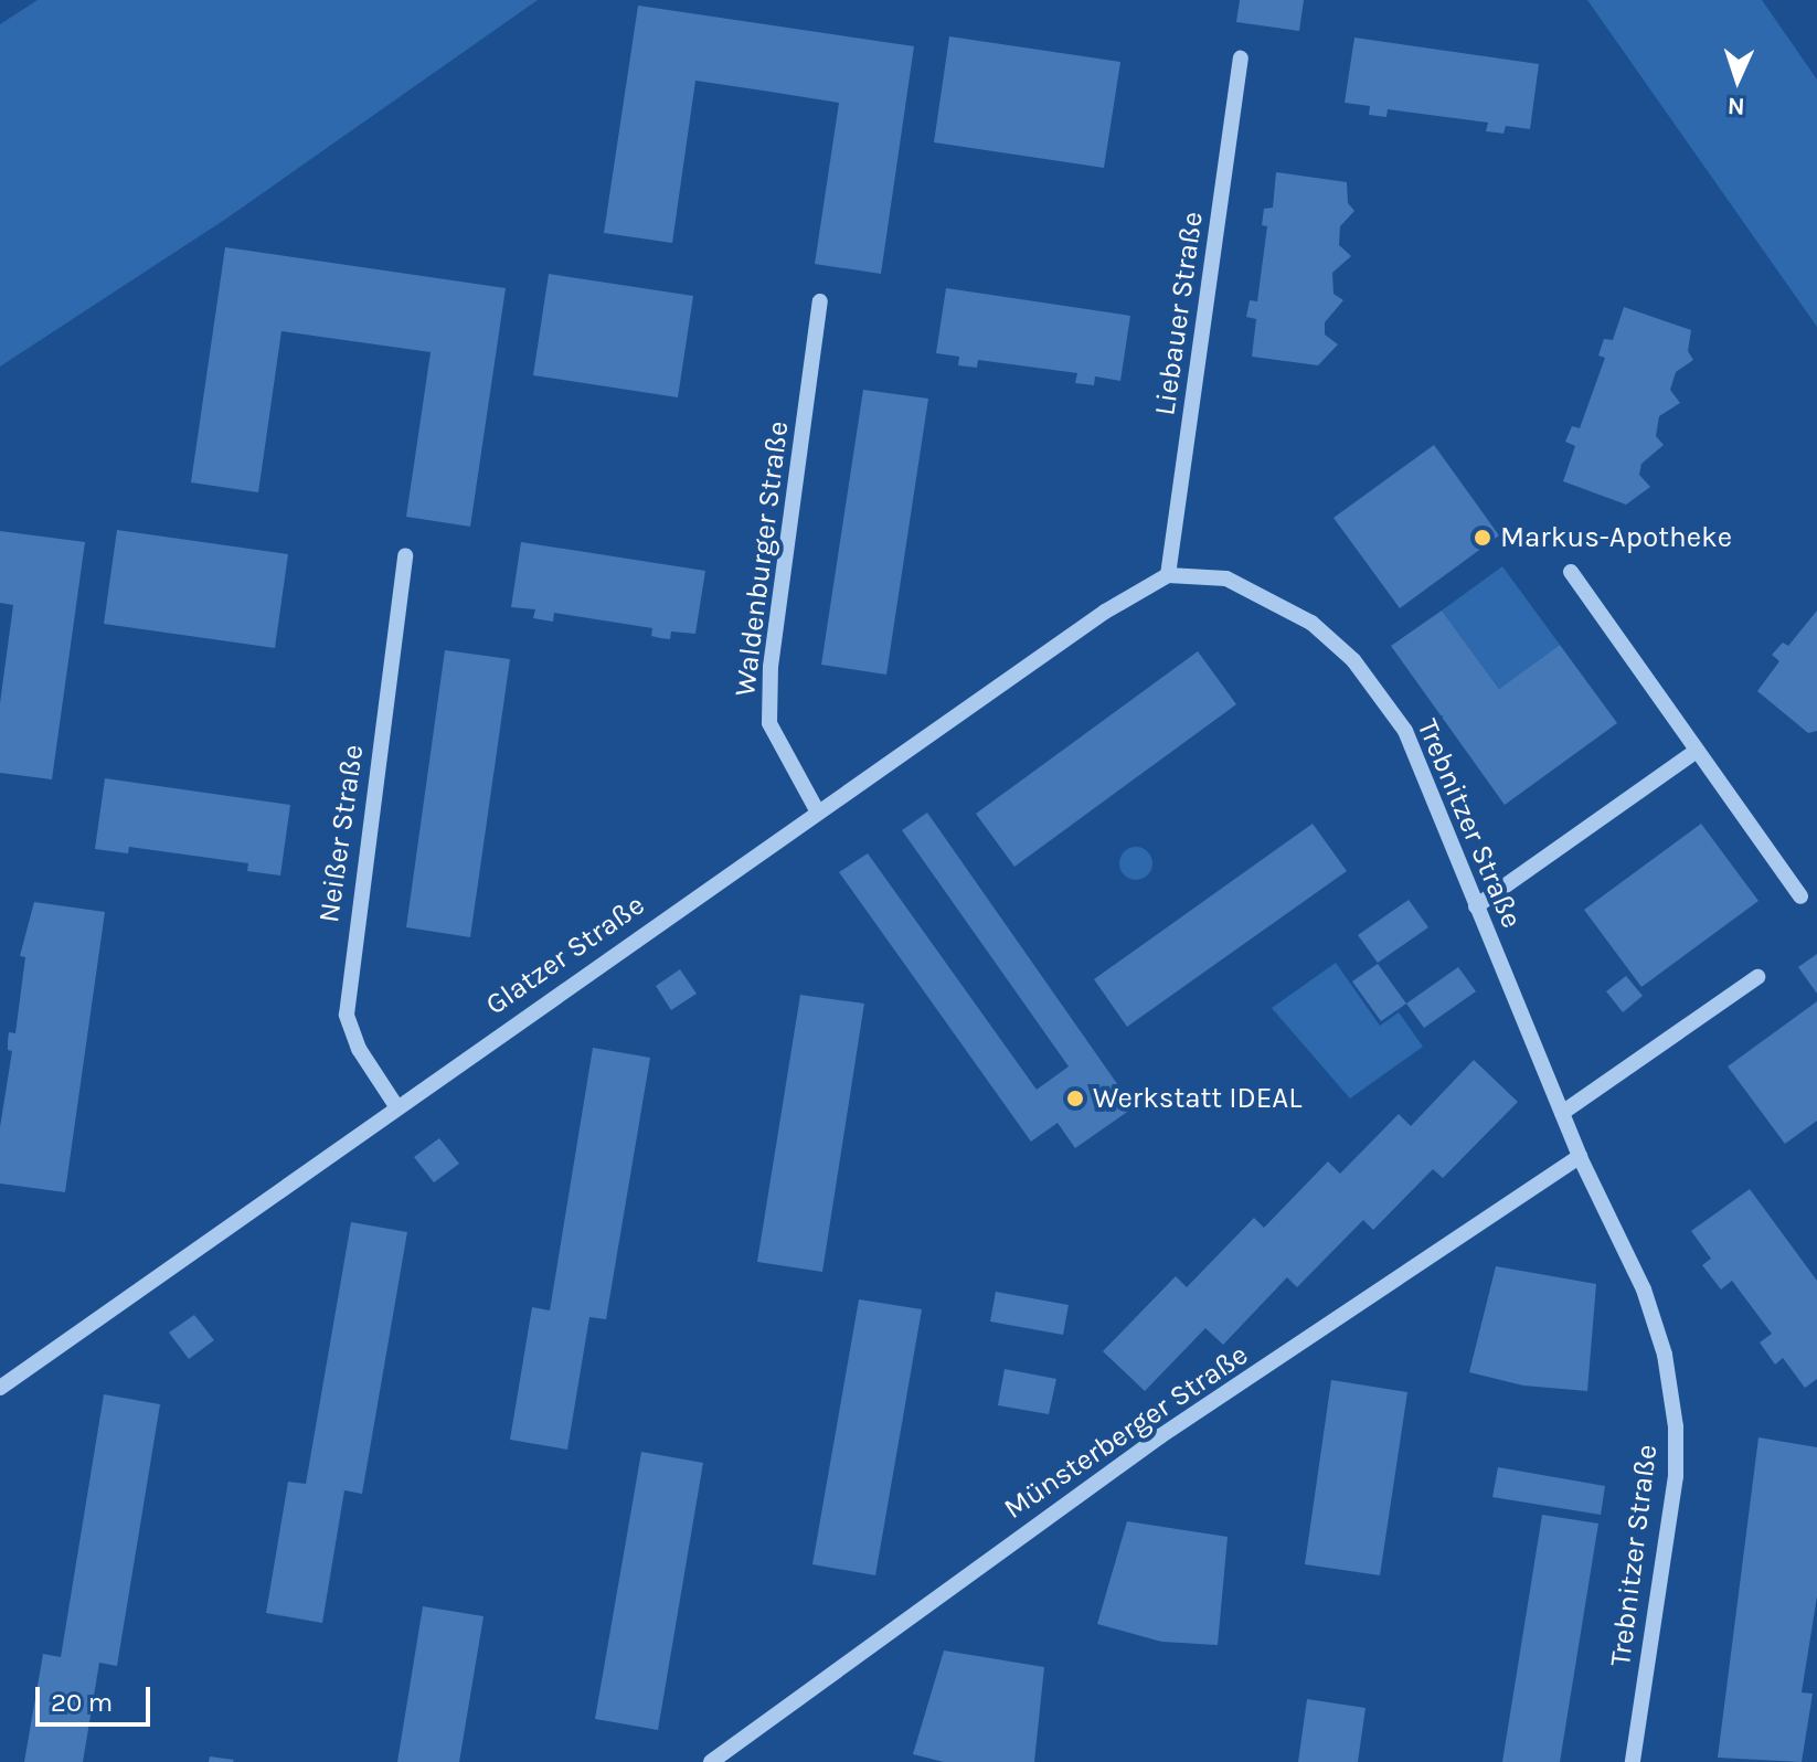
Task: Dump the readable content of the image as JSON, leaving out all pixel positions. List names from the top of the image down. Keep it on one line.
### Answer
{"streets":{"street":["Liebauer Straße","Waldenburger Straße","Trebnitzer Straße","Neißer Straße","Glatzer Straße","Münsterberger Straße"]},"crossings":[["Liebauer Straße","Trebnitzer Straße"],["Liebauer Straße","Glatzer Straße"],["Waldenburger Straße","Glatzer Straße"],["Trebnitzer Straße","Glatzer Straße"],["Trebnitzer Straße","Münsterberger Straße"],["Neißer Straße","Glatzer Straße"]],"places":["Markus-Apotheke","Werkstatt IDEAL"],"scale_bar":"20 m","north":"bottom"}
